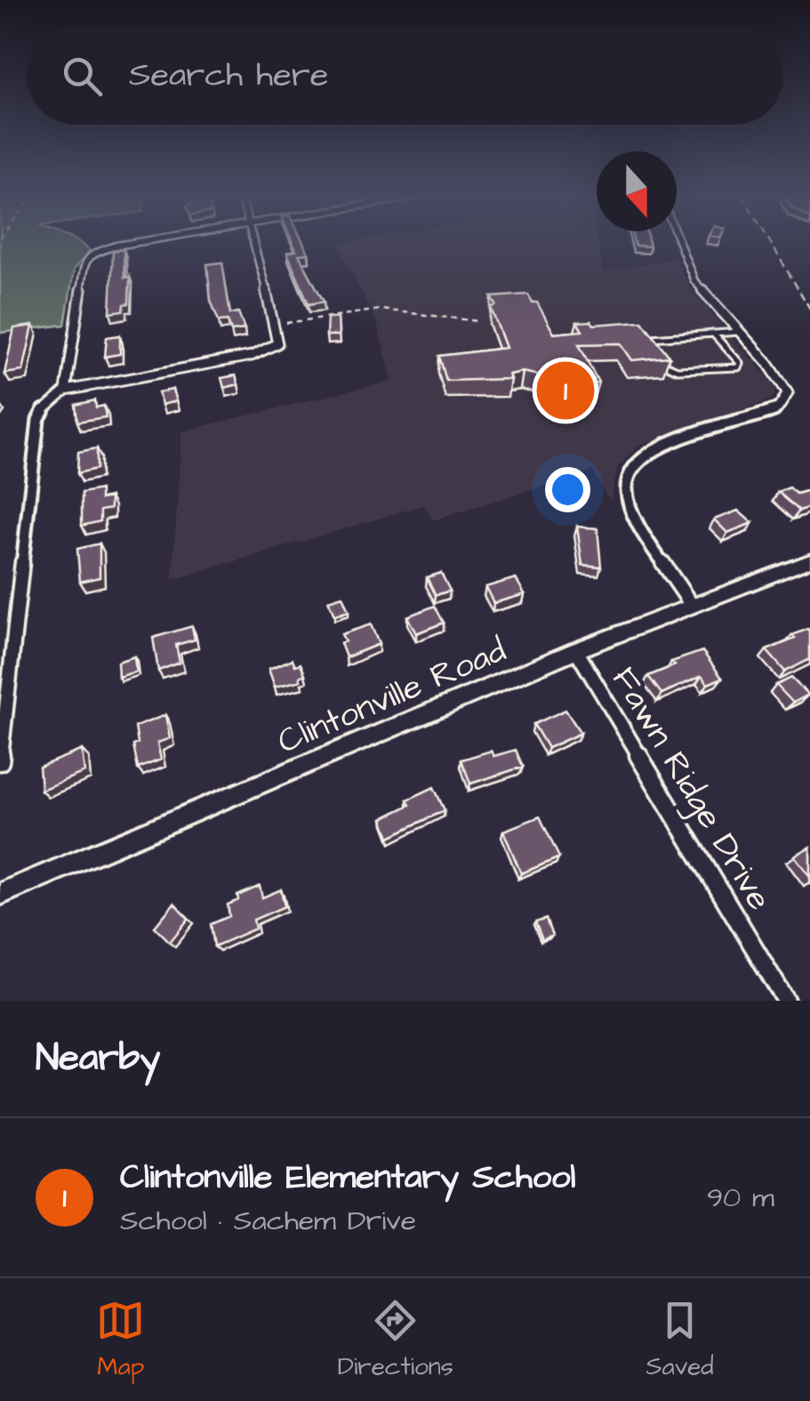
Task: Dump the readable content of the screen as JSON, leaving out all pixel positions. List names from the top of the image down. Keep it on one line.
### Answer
{"streets":{"main road":["Clintonville Road"],"street":["Fawn Ridge Drive"]},"crossings":[["Clintonville Road","Fawn Ridge Drive"]],"north":"bottom","page":{"search":"Search here","pins":"1","heading":"Nearby","list":[{"mark":"1","name":"Clintonville Elementary School","note":"School · Sachem Drive","value":"90 m"}],"nav":["Map","Directions","Saved"]}}
